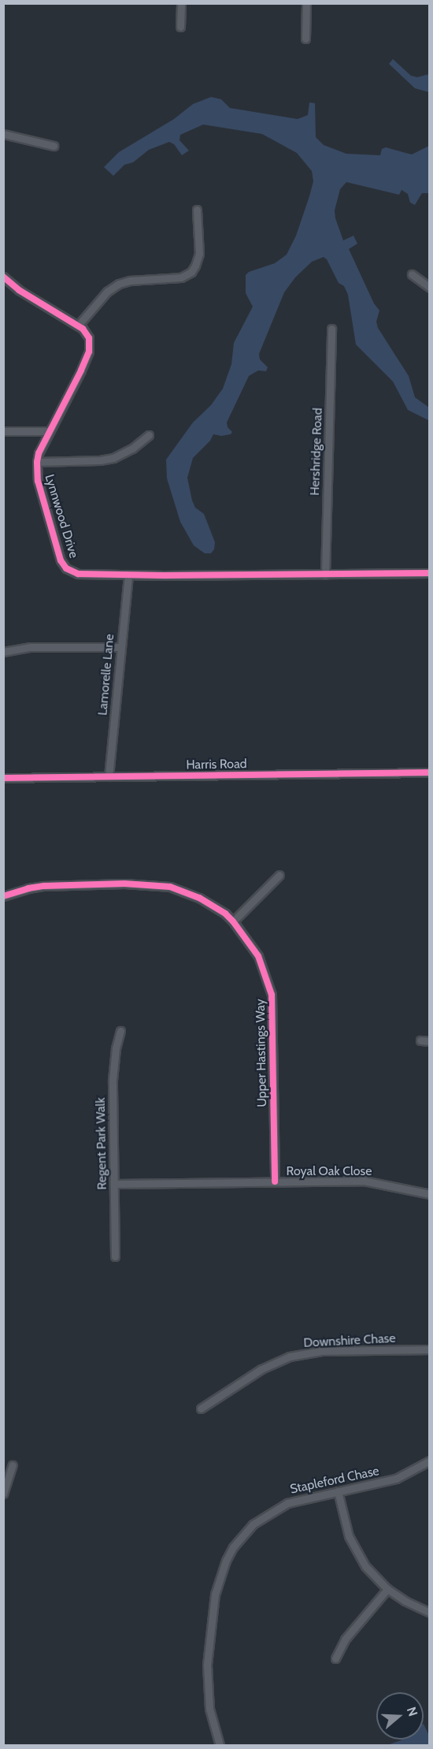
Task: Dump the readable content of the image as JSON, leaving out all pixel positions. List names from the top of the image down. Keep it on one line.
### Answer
{"streets":{"street":["Hershridge Road","Lynnwood Drive","Lamorelle Lane","Harris Road","Upper Hastings Way","Regent Park Walk","Royal Oak Close","Downshire Chase","Stapleford Chase"]},"crossings":[["Hershridge Road","Lynnwood Drive"],["Lynnwood Drive","Lamorelle Lane"],["Lamorelle Lane","Harris Road"],["Upper Hastings Way","Royal Oak Close"],["Regent Park Walk","Royal Oak Close"]],"north":"right"}
